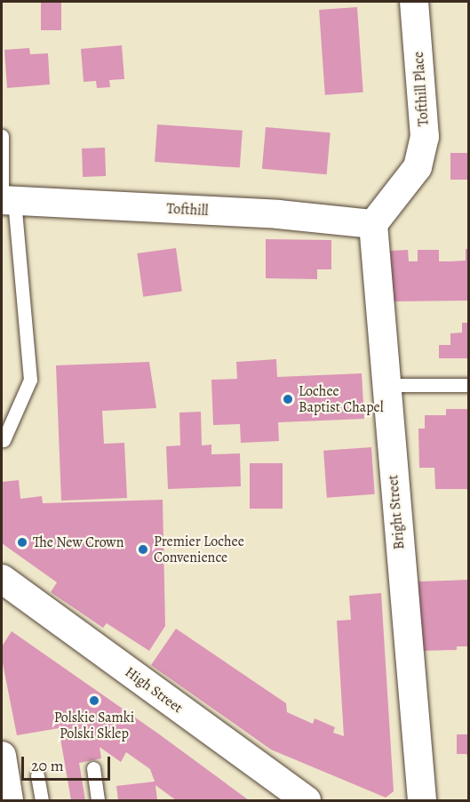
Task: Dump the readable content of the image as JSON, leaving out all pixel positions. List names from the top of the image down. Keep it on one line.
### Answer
{"streets":{"street":["Tofthill Place","Tofthill","Bright Street","High Street"]},"crossings":[["Tofthill Place","Tofthill"],["Tofthill Place","Bright Street"],["Tofthill","Bright Street"]],"places":["Lochee Baptist Chapel","The New Crown","Premier Lochee Convenience","Polskie Samki Polski Sklep"],"scale_bar":"20 m"}
